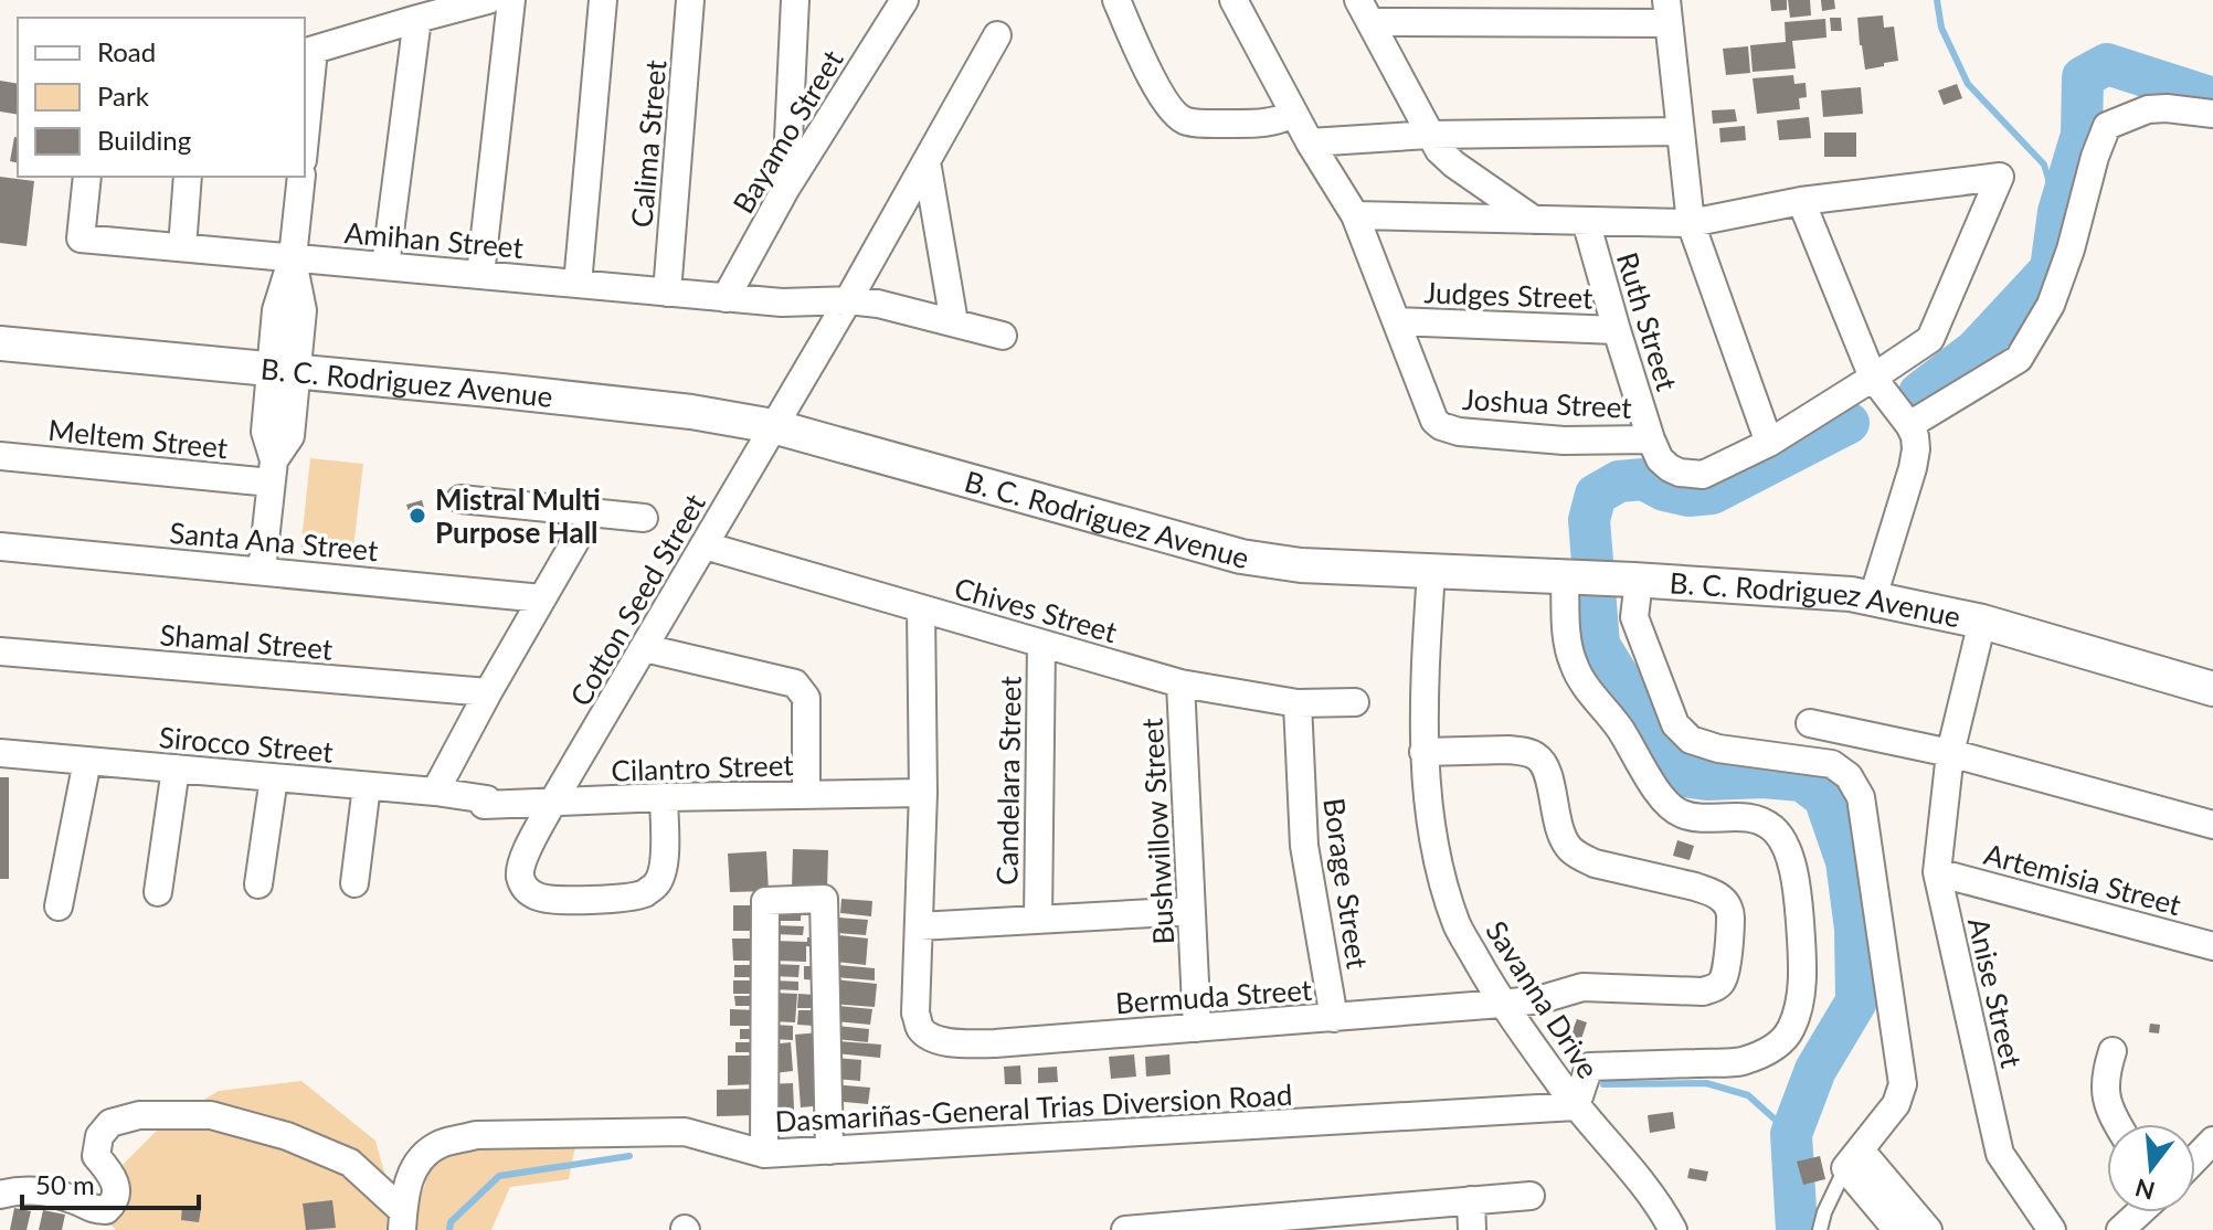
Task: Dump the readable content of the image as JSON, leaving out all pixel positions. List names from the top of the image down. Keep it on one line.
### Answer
{"streets":{"street":["Bayamo Street","Calima Street","Amihan Street","Judges Street","Ruth Street","B. C. Rodriguez Avenue","Joshua Street","Meltem Street","Santa Ana Street","Cotton Seed Street","Chives Street","Shamal Street","Sirocco Street","Cilantro Street","Candelara Street","Bushwillow Street","Artemisia Street","Borage Street","Anise Street","Bermuda Street","Savanna Drive","Dasmariñas-General Trias Diversion Road"]},"crossings":[["Bayamo Street","Amihan Street"],["Calima Street","Amihan Street"],["Amihan Street","Cotton Seed Street"],["Judges Street","Ruth Street"],["Judges Street","Joshua Street"],["Ruth Street","Joshua Street"],["B. C. Rodriguez Avenue","Cotton Seed Street"],["B. C. Rodriguez Avenue","Anise Street"],["B. C. Rodriguez Avenue","Savanna Drive"],["Cotton Seed Street","Chives Street"],["Cotton Seed Street","Cilantro Street"],["Chives Street","Candelara Street"],["Chives Street","Bushwillow Street"],["Chives Street","Borage Street"],["Sirocco Street","Cilantro Street"],["Bushwillow Street","Bermuda Street"],["Artemisia Street","Anise Street"],["Borage Street","Bermuda Street"],["Bermuda Street","Savanna Drive"],["Savanna Drive","Dasmariñas-General Trias Diversion Road"]],"places":["Mistral Multi Purpose Hall"],"legend":["Road","Park","Building"],"scale_bar":"50 m","north":"bottom"}
